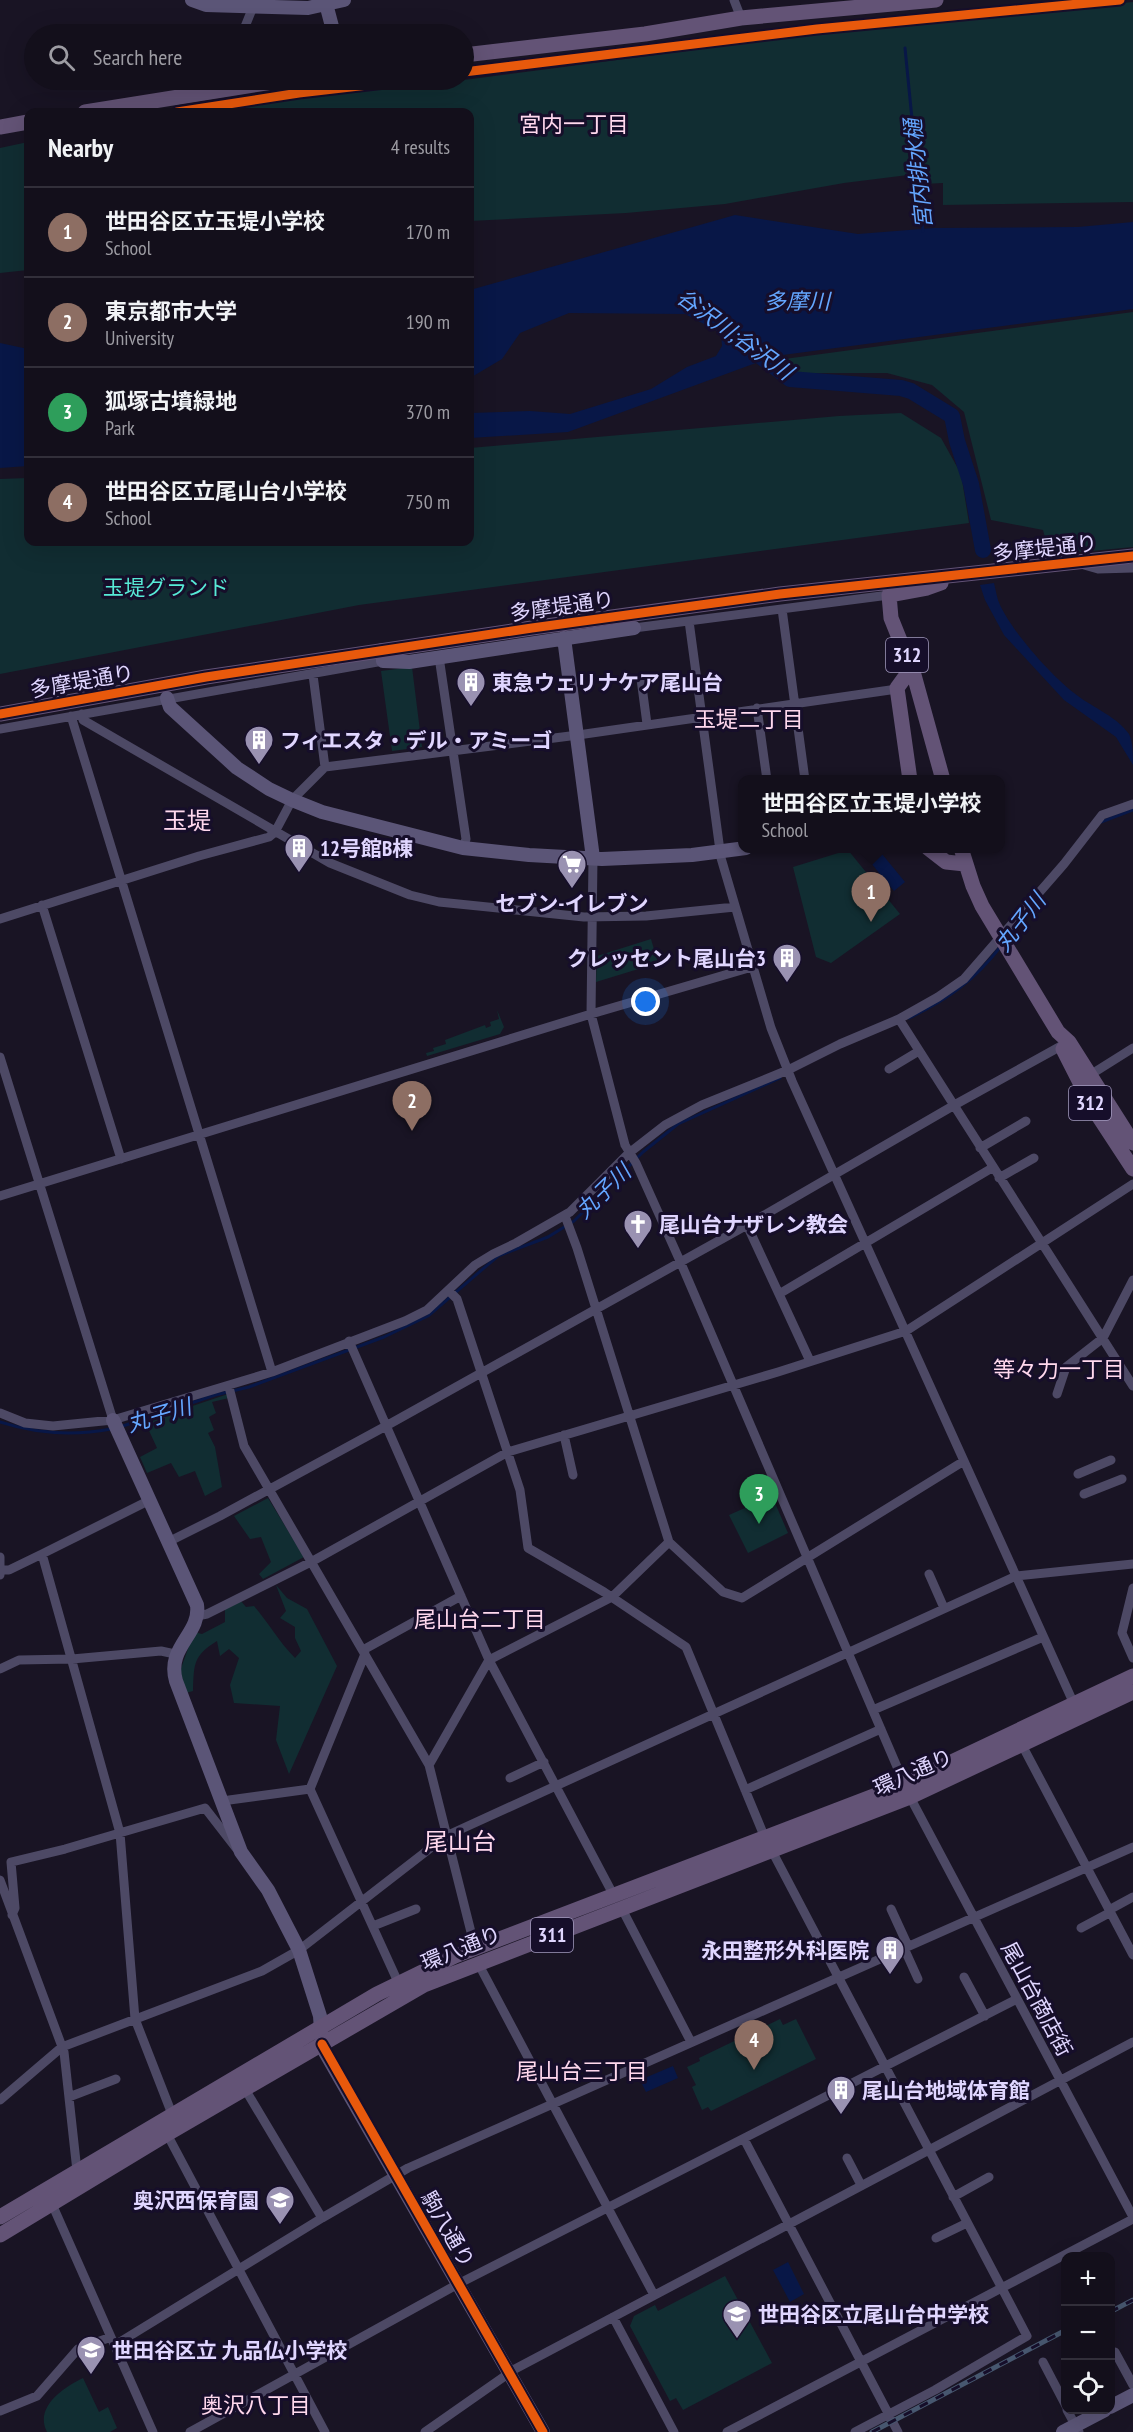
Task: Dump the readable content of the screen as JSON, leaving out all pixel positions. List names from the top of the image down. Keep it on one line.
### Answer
{"streets":{"main road":["多摩堤通り","312","環八通り","311"],"street":["尾山台商店街","駒八通り"]},"crossings":[["環八通り","尾山台商店街"],["環八通り","駒八通り"]],"districts":["宮内一丁目","玉堤二丁目","玉堤","等々力一丁目","尾山台二丁目","尾山台","尾山台三丁目","奥沢八丁目"],"water":["宮内排水樋","多摩川","谷沢川;谷沢川","丸子川"],"parks":["玉堤グランド"],"places":{"building":["東急ウェリナケア尾山台","フィエスタ・デル・アミーゴ","12号館B棟","クレッセント尾山台3","永田整形外科医院","尾山台地域体育館"],"supermarket":["セブン-イレブン"],"church":["尾山台ナザレン教会"],"school or university":["奥沢西保育園","世田谷区立尾山台中学校","世田谷区立 九品仏小学校"]},"page":{"search":"Search here","heading":["Nearby","4 results"],"list":[{"mark":"1","name":"世田谷区立玉堤小学校","note":"School","value":"170 m"},{"mark":"2","name":"東京都市大学","note":"University","value":"190 m"},{"mark":"3","name":"狐塚古墳緑地","note":"Park","value":"370 m"},{"mark":"4","name":"世田谷区立尾山台小学校","note":"School","value":"750 m"}],"popup":["世田谷区立玉堤小学校","School"],"pins":["1","2","3","4"],"map_buttons":["+","−"]}}
